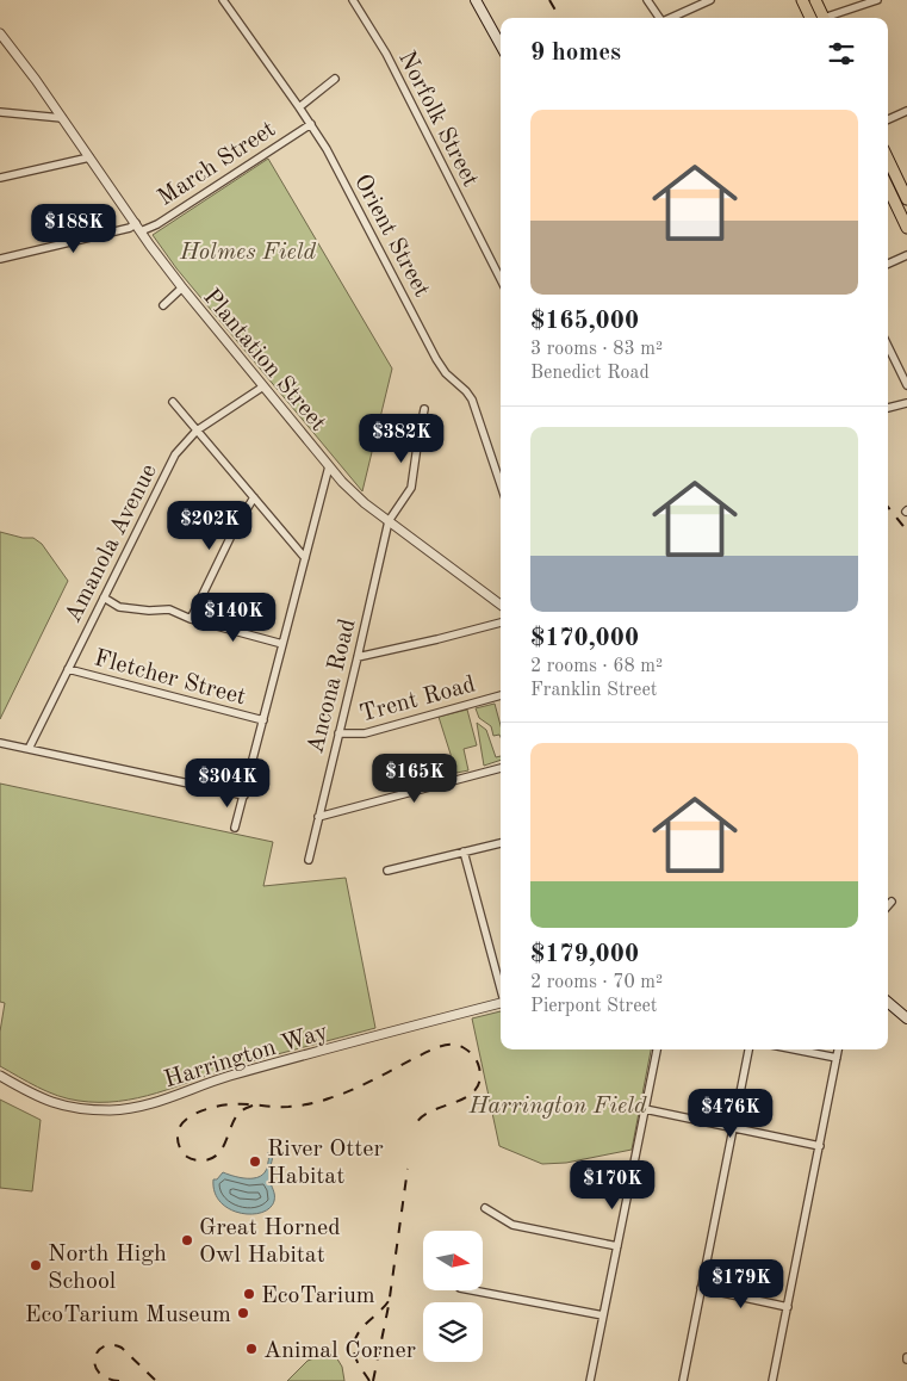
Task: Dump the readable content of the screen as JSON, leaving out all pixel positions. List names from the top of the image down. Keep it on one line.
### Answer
{"streets":{"street":["Norfolk Street","March Street","Orient Street","Plantation Street","Amanola Avenue","Fletcher Street","Ancona Road","Trent Road","Harrington Way"]},"crossings":[["March Street","Orient Street"],["March Street","Plantation Street"],["Plantation Street","Amanola Avenue"],["Plantation Street","Ancona Road"],["Amanola Avenue","Fletcher Street"],["Ancona Road","Trent Road"]],"parks":["Holmes Field","Harrington Field"],"places":["River Otter Habitat","Great Horned Owl Habitat","North High School","EcoTarium","EcoTarium Museum","Animal Corner"],"north":"right","page":{"heading":"9 homes","list":[{"name":"$165,000","note":"3 rooms · 83 m² · Benedict Road"},{"name":"$170,000","note":"2 rooms · 68 m² · Franklin Street"},{"name":"$179,000","note":"2 rooms · 70 m² · Pierpont Street"}],"price":["$188K","$382K","$202K","$140K","$165K","$304K","$476K","$170K","$179K"]}}
